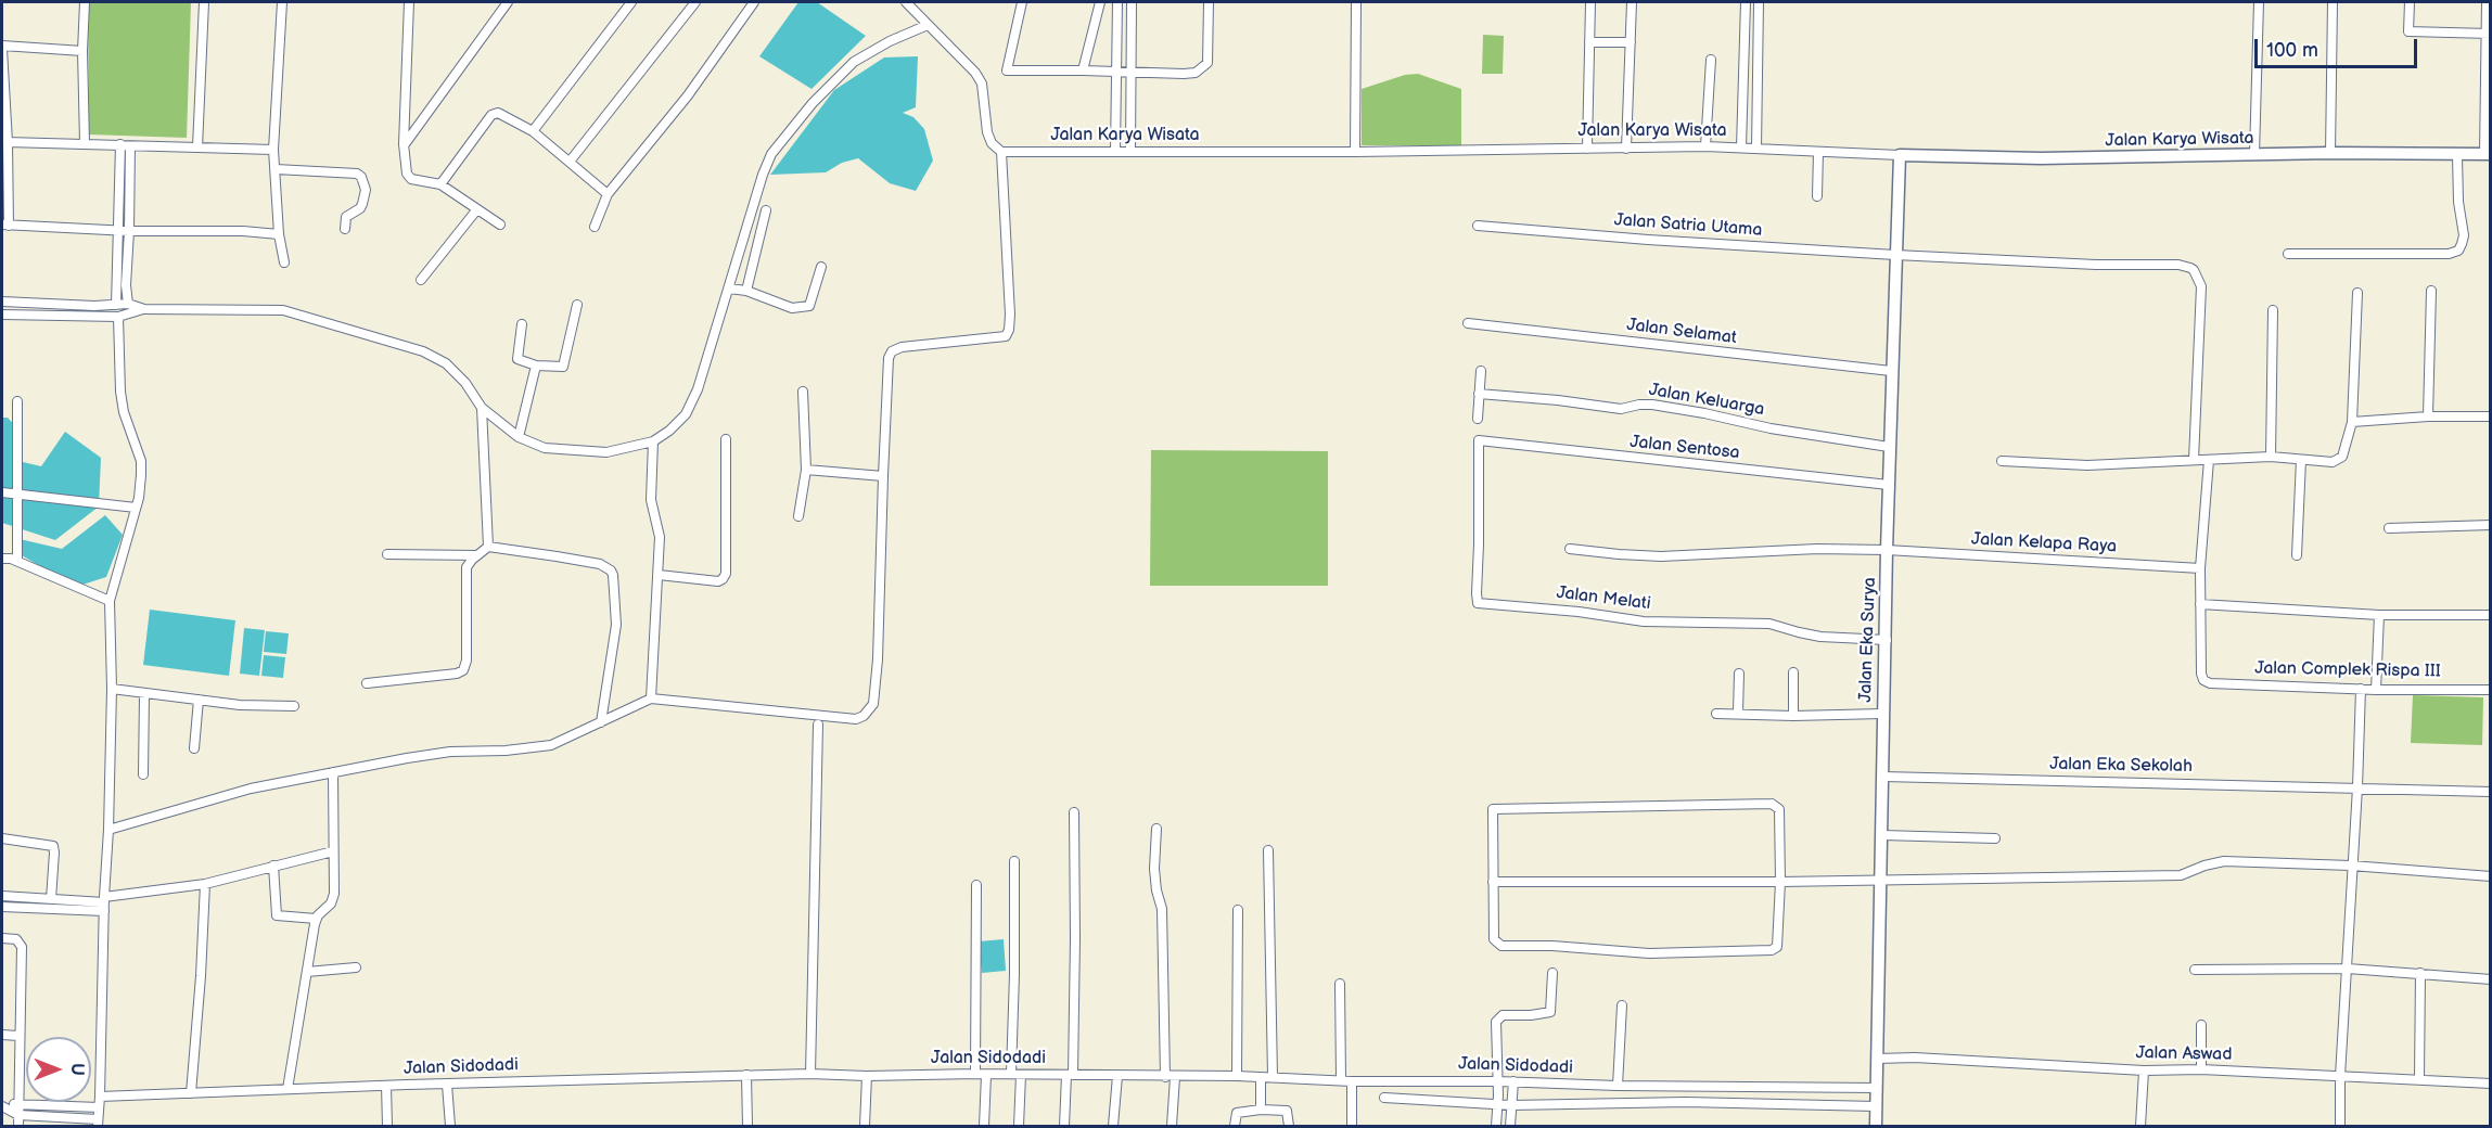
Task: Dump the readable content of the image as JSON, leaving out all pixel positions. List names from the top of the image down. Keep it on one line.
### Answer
{"streets":{"street":["Jalan Karya Wisata","Jalan Satria Utama","Jalan Selamat","Jalan Keluarga","Jalan Sentosa","Jalan Kelapa Raya","Jalan Melati","Jalan Eka Surya","Jalan Complek Rispa III","Jalan Eka Sekolah","Jalan Aswad","Jalan Sidodadi"]},"crossings":[["Jalan Karya Wisata","Jalan Eka Surya"],["Jalan Satria Utama","Jalan Eka Surya"],["Jalan Selamat","Jalan Eka Surya"],["Jalan Keluarga","Jalan Eka Surya"],["Jalan Sentosa","Jalan Melati"],["Jalan Sentosa","Jalan Eka Surya"],["Jalan Kelapa Raya","Jalan Eka Surya"],["Jalan Melati","Jalan Eka Surya"],["Jalan Eka Surya","Jalan Eka Sekolah"],["Jalan Eka Surya","Jalan Aswad"],["Jalan Eka Surya","Jalan Sidodadi"]],"scale_bar":"100 m","north":"right"}
